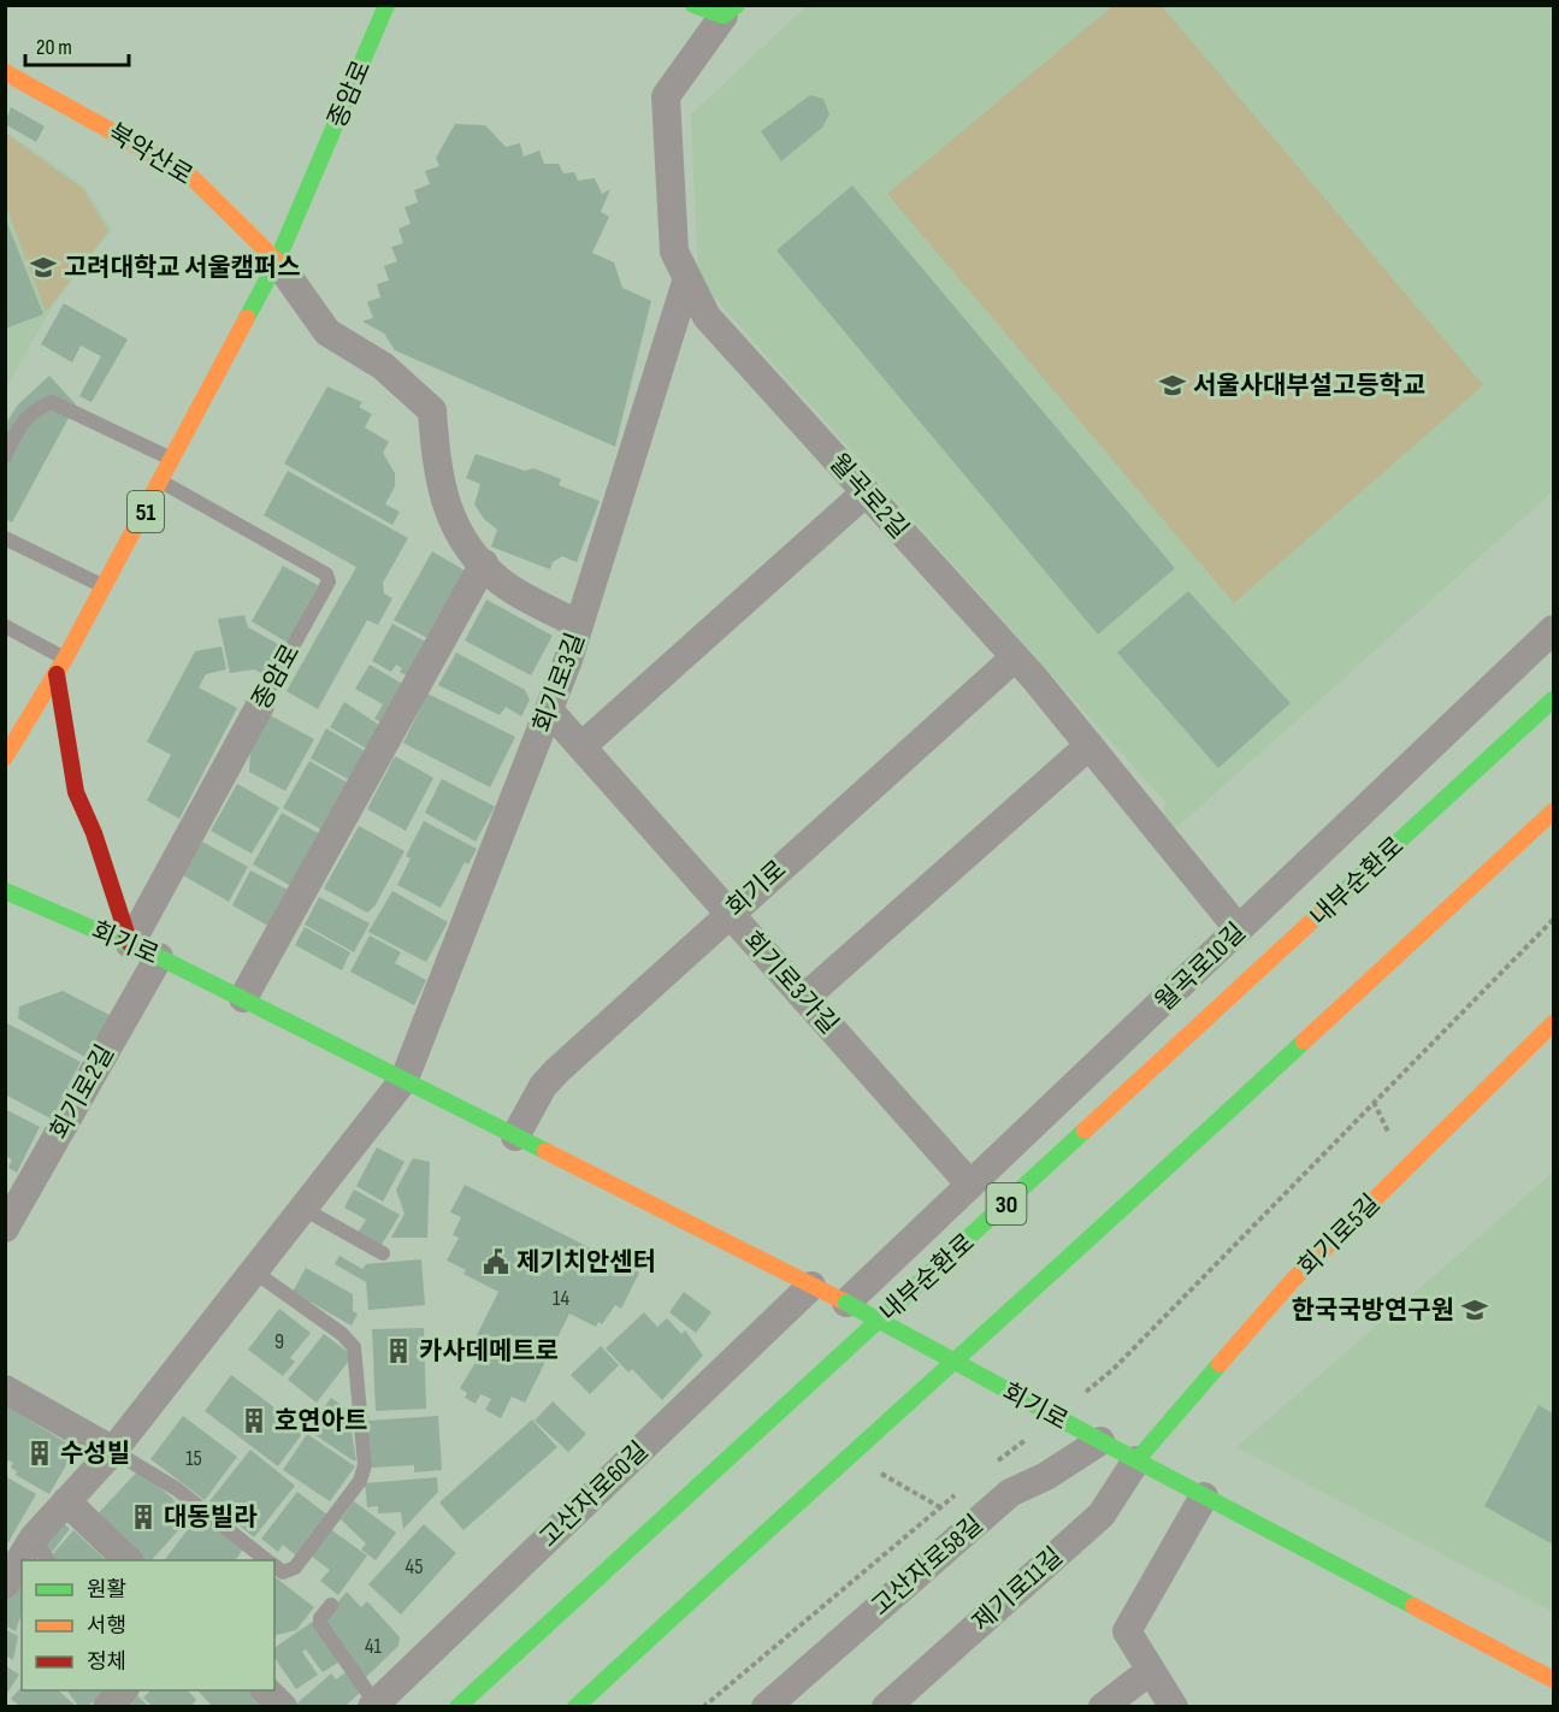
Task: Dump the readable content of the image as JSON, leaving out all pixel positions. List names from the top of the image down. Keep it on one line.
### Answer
{"streets":{"main road":["종암로","북악산로","51","내부순환로","회기로","30","회기로5길"],"street":["월곡로2길","회기로3길","월곡로10길","회기로3가길","회기로2길","고산자로60길","고산자로58길","제기로11길"]},"crossings":[["종암로","북악산로"],["종암로","회기로"],["월곡로2길","회기로3길"],["월곡로2길","회기로"],["월곡로2길","월곡로10길"],["회기로3길","회기로"],["회기로3길","회기로3가길"],["회기로","월곡로10길"],["회기로","회기로3가길"],["회기로","회기로2길"],["회기로","회기로5길"],["회기로","고산자로60길"],["회기로","고산자로58길"],["회기로","제기로11길"],["월곡로10길","회기로3가길"],["회기로5길","제기로11길"]],"places":{"school or university":["고려대학교 서울캠퍼스","서울사대부설고등학교","한국국방연구원"],"public building":["제기치안센터"],"building":["카사데메트로","호연아트","수성빌","대동빌라"]},"house_numbers":["14","9","15","45","41"],"legend":["원활","서행","정체"],"scale_bar":"20 m"}
